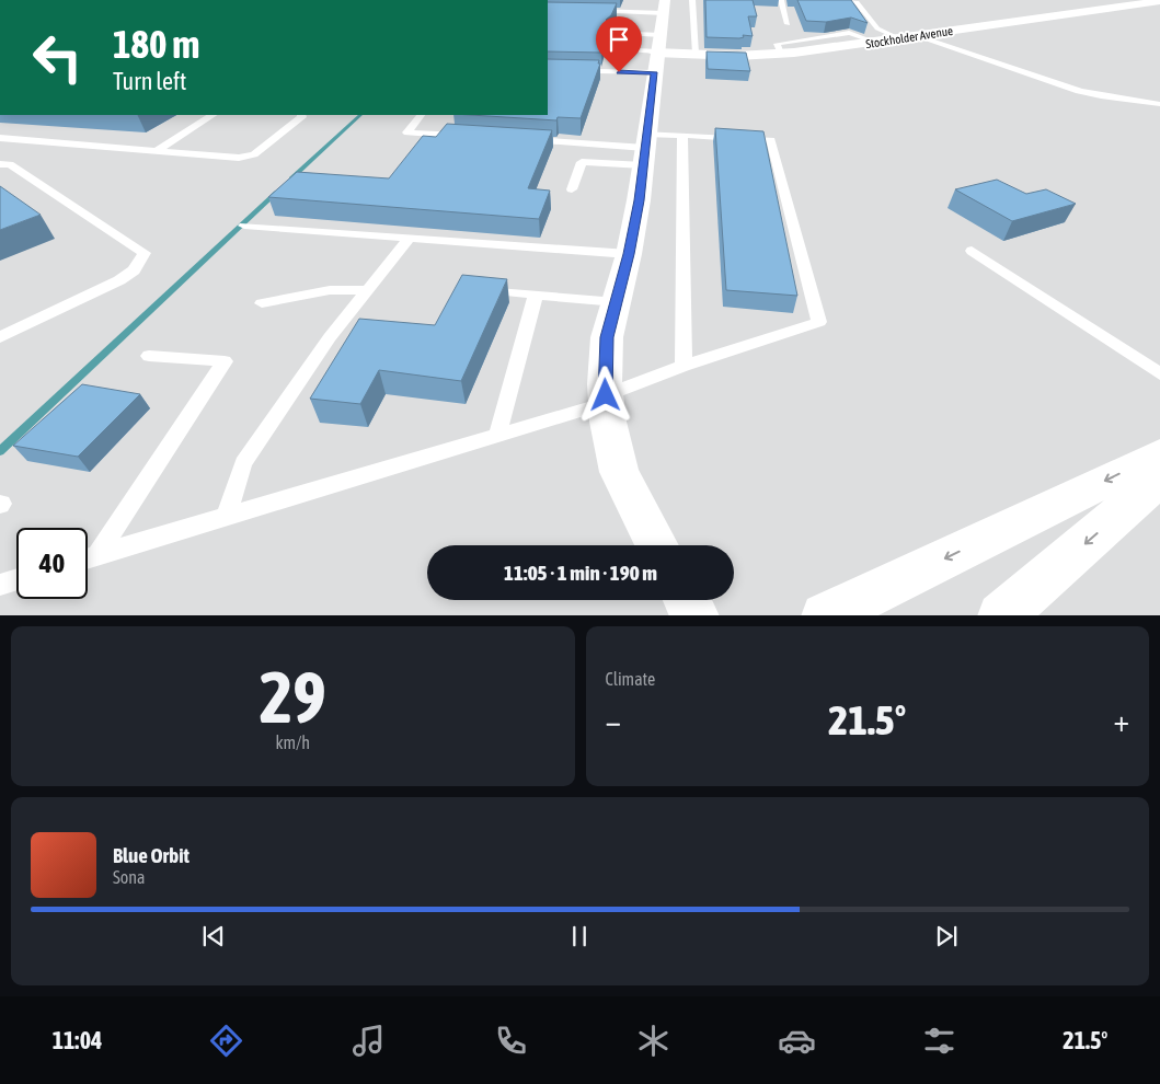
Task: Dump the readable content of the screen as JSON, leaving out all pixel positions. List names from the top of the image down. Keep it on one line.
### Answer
{"streets":{"street":["Stockholder Avenue"]},"page":{"turn":["180 m","Turn left"],"limit":"40","trip":"11:05 · 1 min · 190 m","tile":[["29","km/h"],"Climate"],"heat":["−","21.5°","+"],"song":["Blue Orbit","Sona"],"tabs":["11:04","21.5°"]}}
